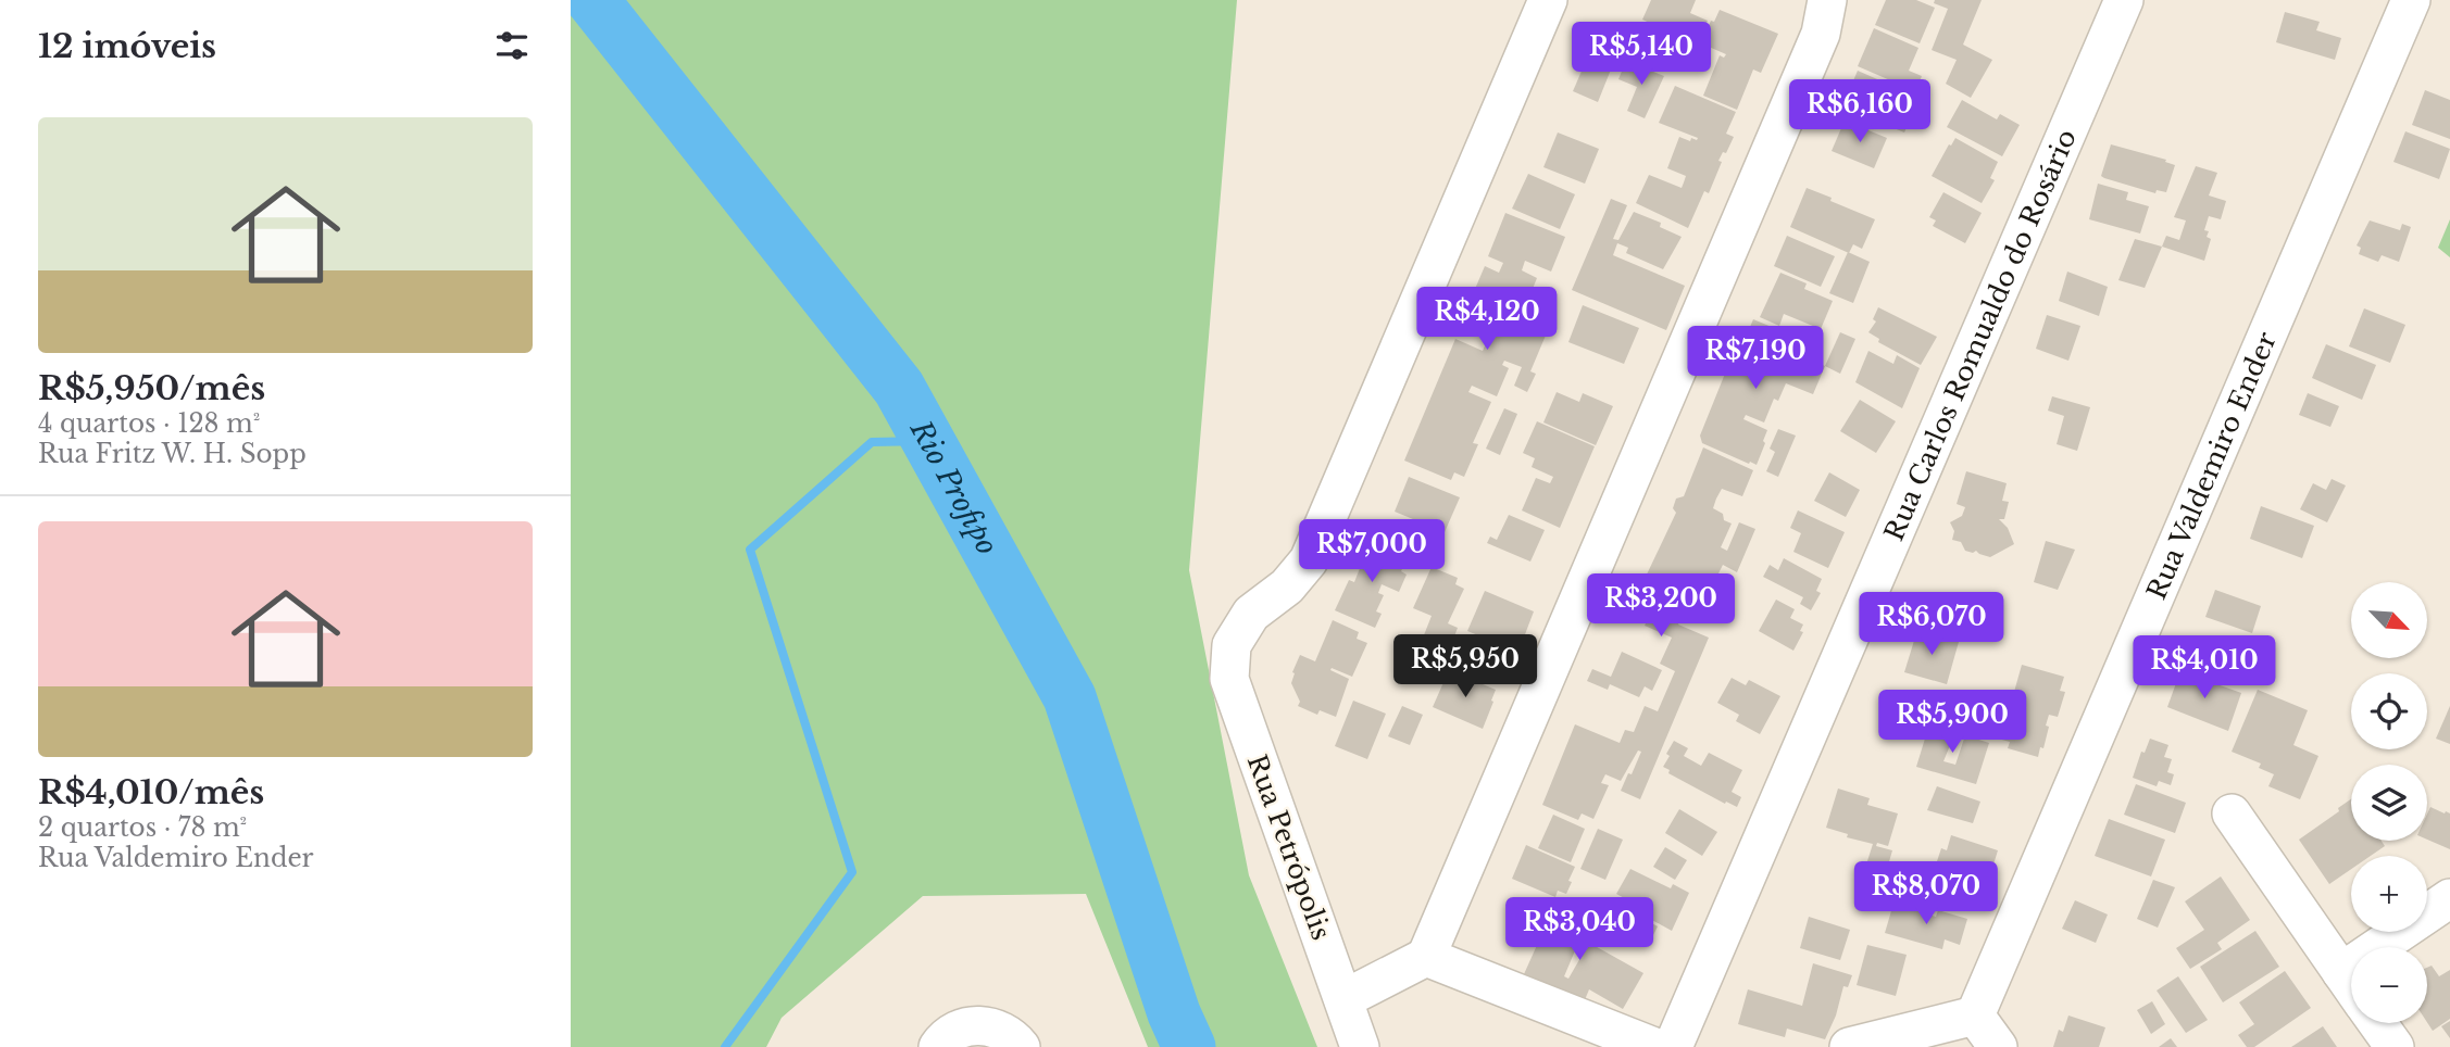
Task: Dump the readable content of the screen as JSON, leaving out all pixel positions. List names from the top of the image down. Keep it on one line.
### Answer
{"streets":{"street":["Rua Carlos Romualdo do Rosário","Rua Valdemiro Ender","Rua Petrópolis"]},"water":["Rio Profipo"],"north":"bottom right","page":{"heading":"12 imóveis","price":["R$5,140","R$6,160","R$4,120","R$7,190","R$7,000","R$3,200","R$6,070","R$5,950","R$4,010","R$5,900","R$8,070","R$3,040"],"list":[{"name":"R$5,950/mês","note":"4 quartos · 128 m² · Rua Fritz W. H. Sopp"},{"name":"R$4,010/mês","note":"2 quartos · 78 m² · Rua Valdemiro Ender"}],"map_buttons":["+","−"]}}
